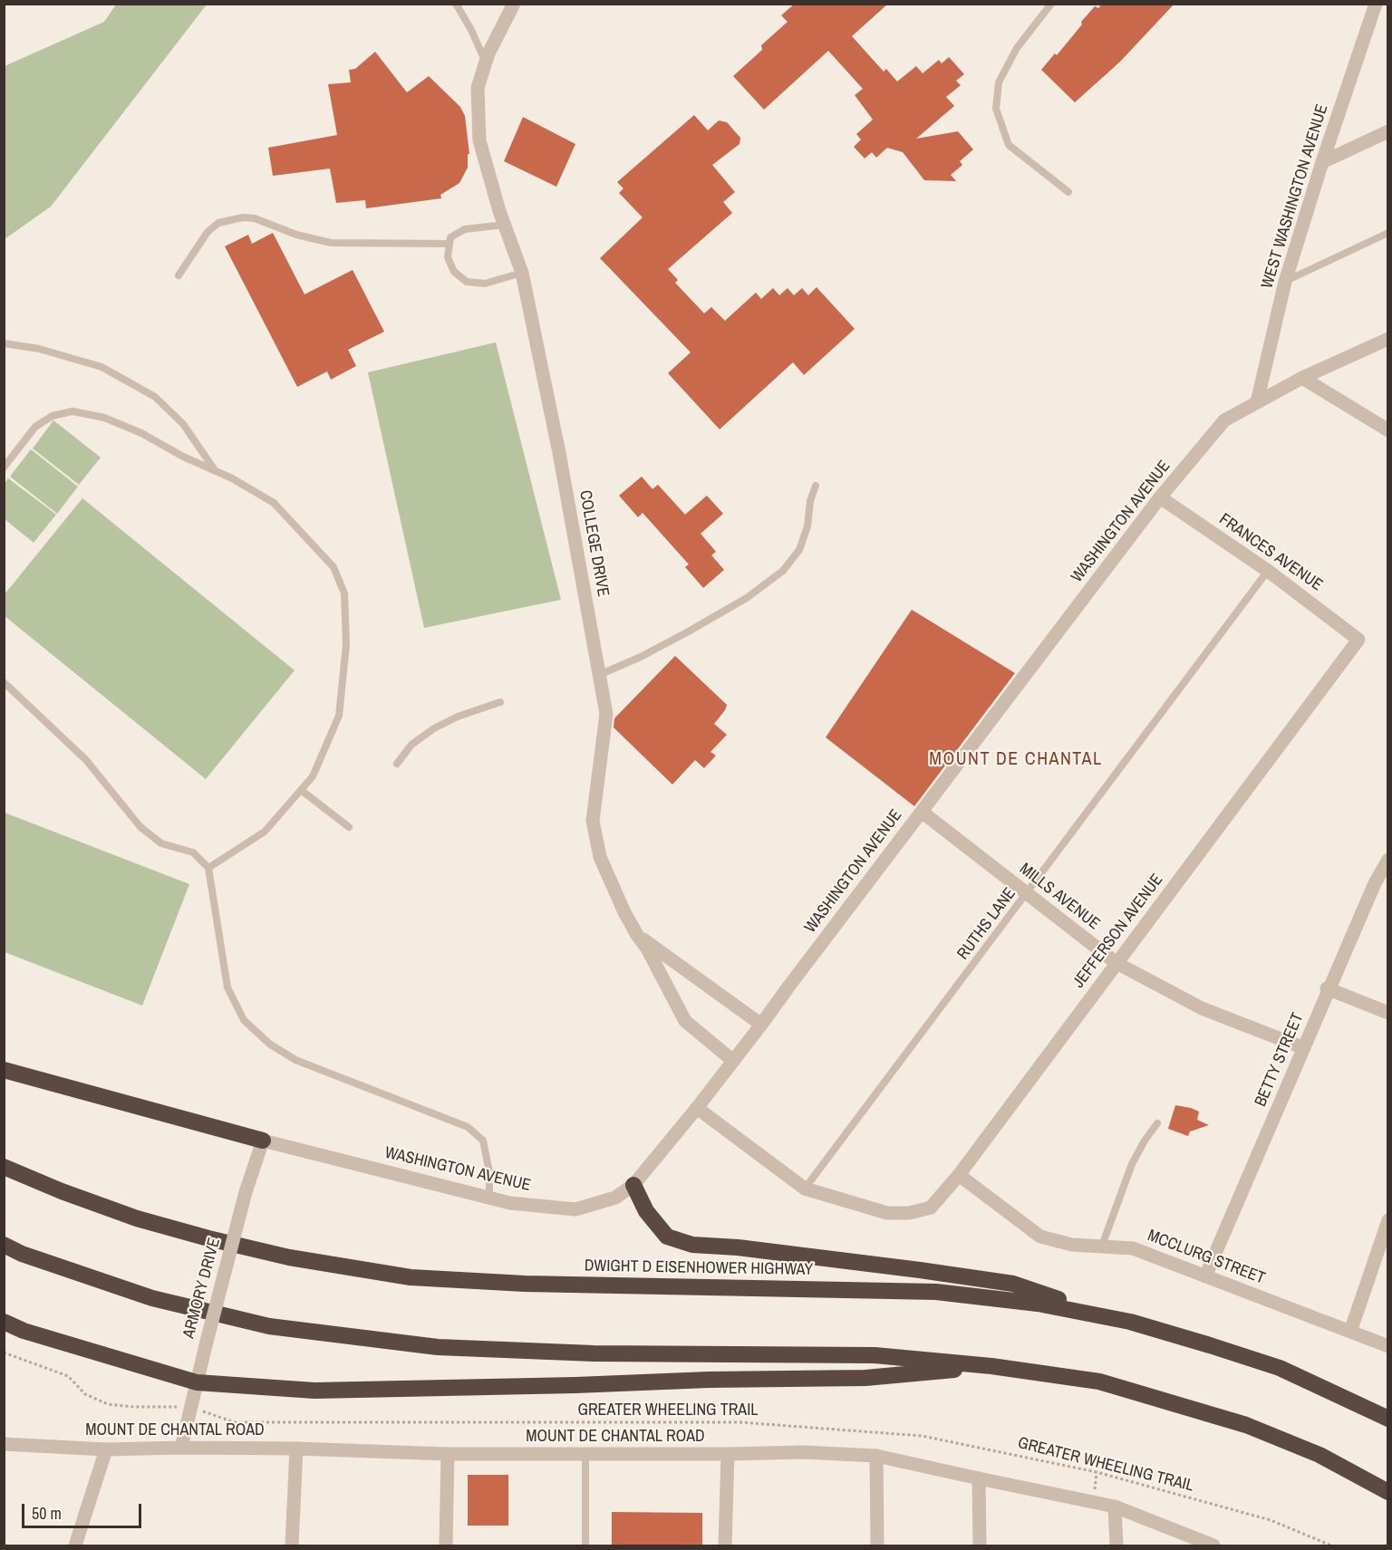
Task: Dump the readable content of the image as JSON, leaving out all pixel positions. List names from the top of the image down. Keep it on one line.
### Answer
{"streets":{"highway":["DWIGHT D EISENHOWER HIGHWAY"],"street":["WEST WASHINGTON AVENUE","WASHINGTON AVENUE","COLLEGE DRIVE","FRANCES AVENUE","MILLS AVENUE","JEFFERSON AVENUE","BETTY STREET","MCCLURG STREET","ARMORY DRIVE","MOUNT DE CHANTAL ROAD"],"lane":["RUTHS LANE"],"path":["GREATER WHEELING TRAIL"]},"crossings":[["WEST WASHINGTON AVENUE","WASHINGTON AVENUE"],["WASHINGTON AVENUE","COLLEGE DRIVE"],["WASHINGTON AVENUE","FRANCES AVENUE"],["WASHINGTON AVENUE","MILLS AVENUE"],["WASHINGTON AVENUE","ARMORY DRIVE"],["FRANCES AVENUE","RUTHS LANE"],["FRANCES AVENUE","JEFFERSON AVENUE"],["MILLS AVENUE","RUTHS LANE"],["MILLS AVENUE","JEFFERSON AVENUE"],["MILLS AVENUE","BETTY STREET"],["RUTHS LANE","JEFFERSON AVENUE"],["JEFFERSON AVENUE","MCCLURG STREET"],["BETTY STREET","MCCLURG STREET"],["ARMORY DRIVE","GREATER WHEELING TRAIL"],["ARMORY DRIVE","MOUNT DE CHANTAL ROAD"]],"districts":["MOUNT DE CHANTAL"],"scale_bar":"50 m"}
